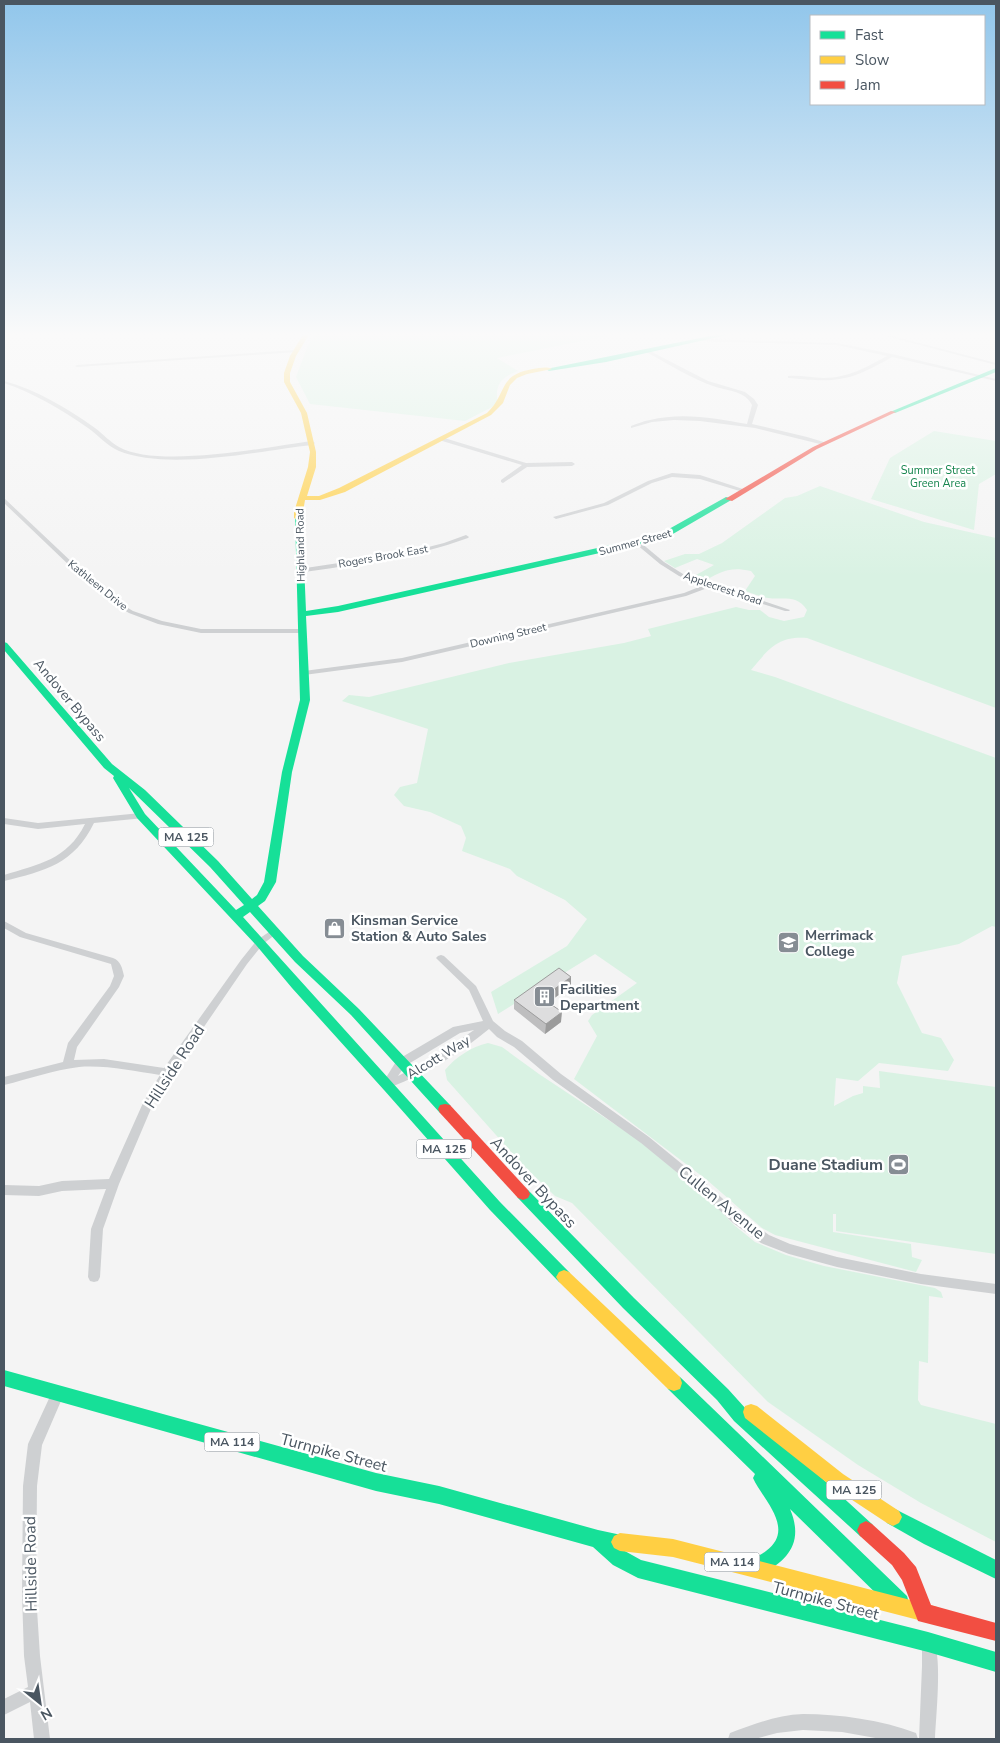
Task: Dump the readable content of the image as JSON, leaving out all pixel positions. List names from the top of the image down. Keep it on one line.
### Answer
{"streets":{"main road":["Summer Street","Highland Road","Andover Bypass","MA 125","MA 114","Turnpike Street"],"street":["Rogers Brook East","Kathleen Drive","Applecrest Road","Downing Street","Alcott Way","Hillside Road","Cullen Avenue"]},"crossings":[["Summer Street","Highland Road"],["Summer Street","Applecrest Road"],["Highland Road","Rogers Brook East"],["Highland Road","Kathleen Drive"],["Highland Road","Downing Street"],["Applecrest Road","Downing Street"],["Andover Bypass","MA 125"],["Andover Bypass","Alcott Way"],["Andover Bypass","Hillside Road"],["Andover Bypass","Turnpike Street"],["Alcott Way","Cullen Avenue"],["Hillside Road","Turnpike Street"]],"parks":["Summer Street Green Area"],"places":{"shop":["Kinsman Service Station & Auto Sales"],"school or university":["Merrimack College"],"building":["Facilities Department"],"sports":["Duane Stadium"]},"legend":["Fast","Slow","Jam"],"north":"bottom right"}
